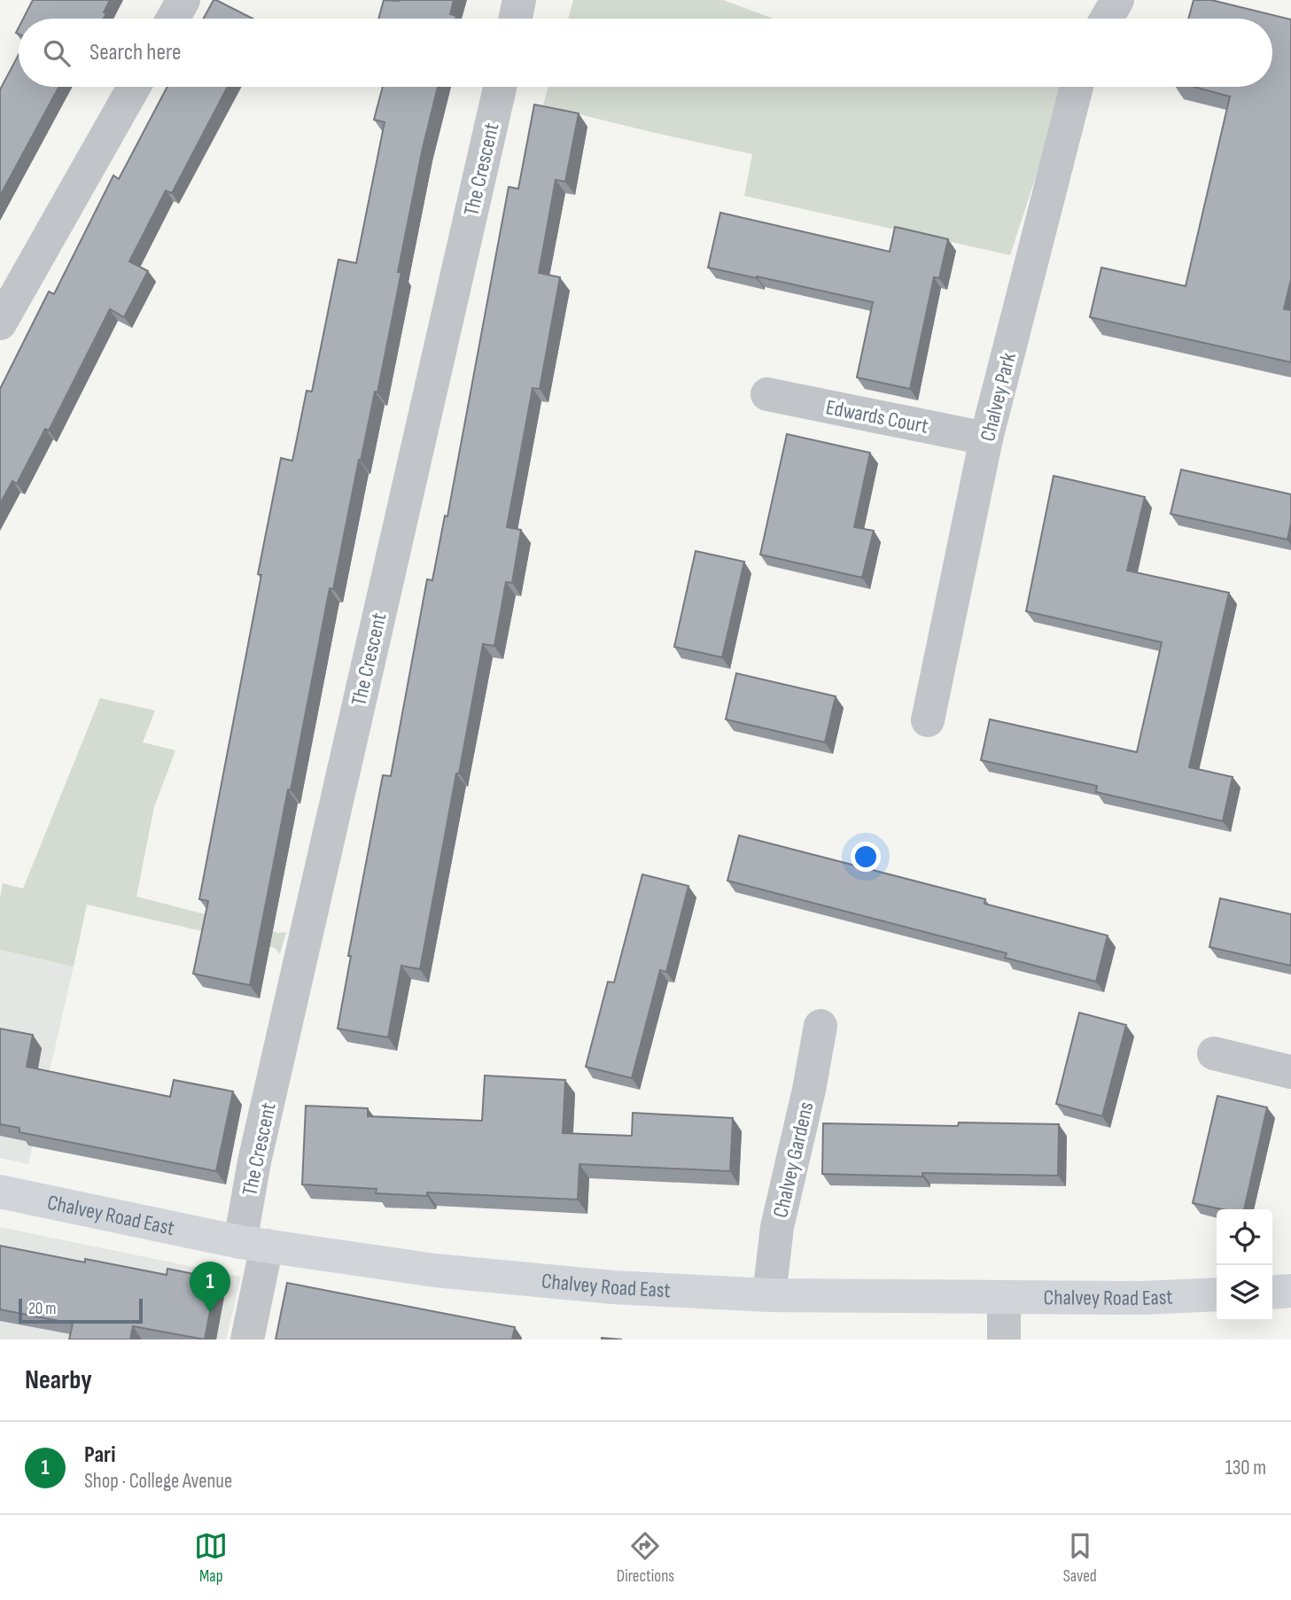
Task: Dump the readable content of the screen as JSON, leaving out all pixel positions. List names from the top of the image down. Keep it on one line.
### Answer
{"streets":{"street":["The Crescent","Chalvey Park","Edwards Court","Chalvey Gardens","Chalvey Road East"]},"crossings":[["The Crescent","Chalvey Road East"],["Chalvey Park","Edwards Court"],["Chalvey Gardens","Chalvey Road East"]],"scale_bar":"20 m","page":{"search":"Search here","pins":"1","scale":"20 m","heading":"Nearby","list":[{"mark":"1","name":"Pari","note":"Shop · College Avenue","value":"130 m"}],"nav":["Map","Directions","Saved"]}}
